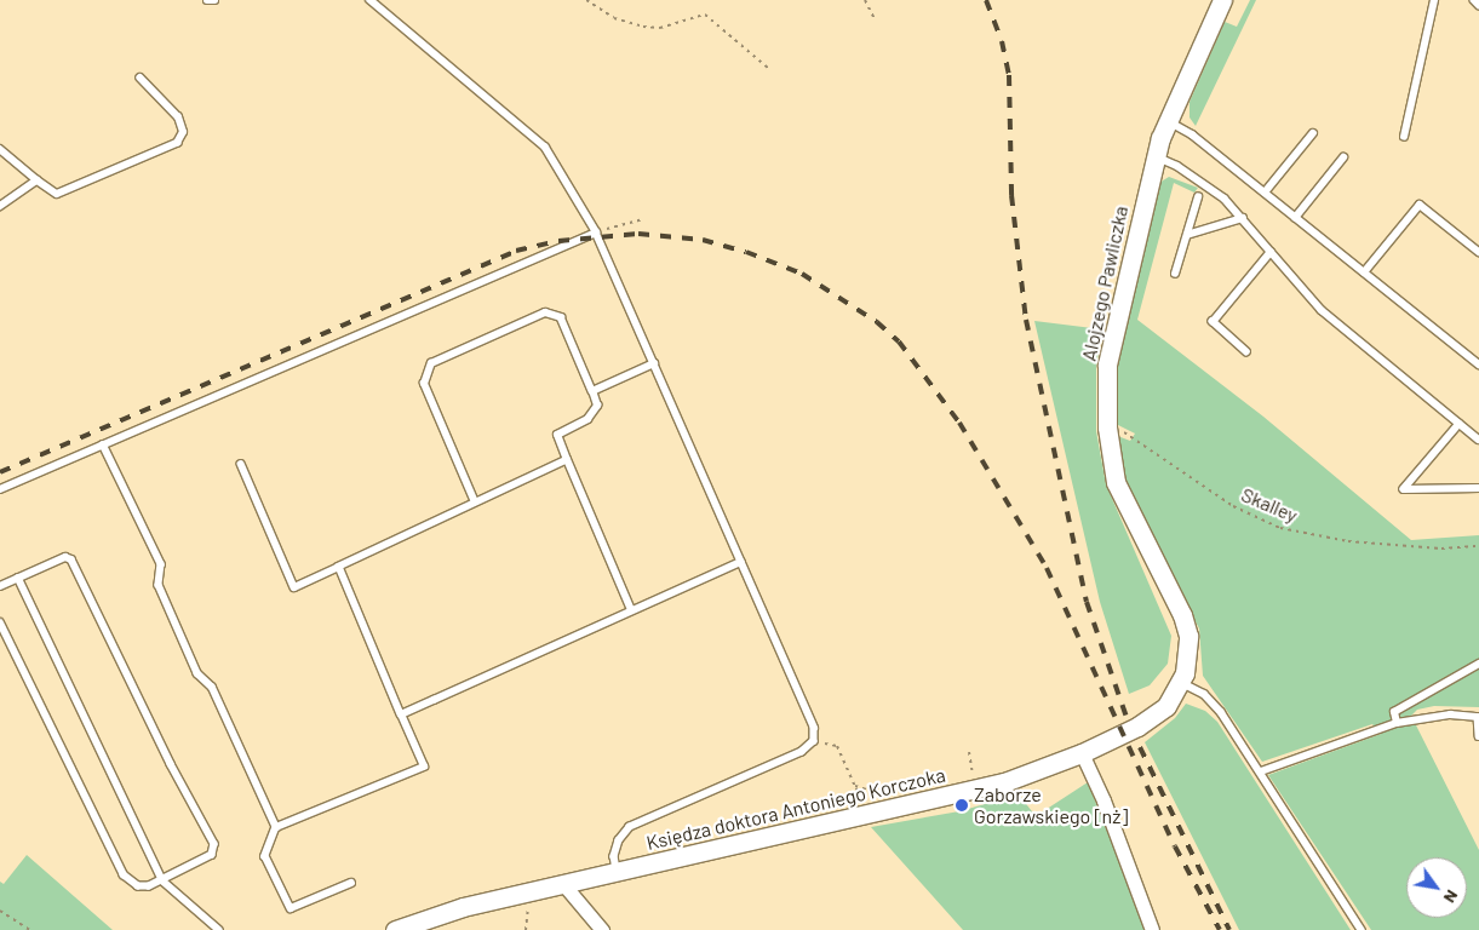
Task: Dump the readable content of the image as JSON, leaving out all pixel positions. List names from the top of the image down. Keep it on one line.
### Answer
{"streets":{"street":["Alojzego Pawliczka","Księdza doktora Antoniego Korczoka"],"path":["Skalley"]},"crossings":[["Alojzego Pawliczka","Skalley"],["Alojzego Pawliczka","Księdza doktora Antoniego Korczoka"]],"places":["Zaborze Gorzawskiego [nż]"],"north":"bottom right"}
